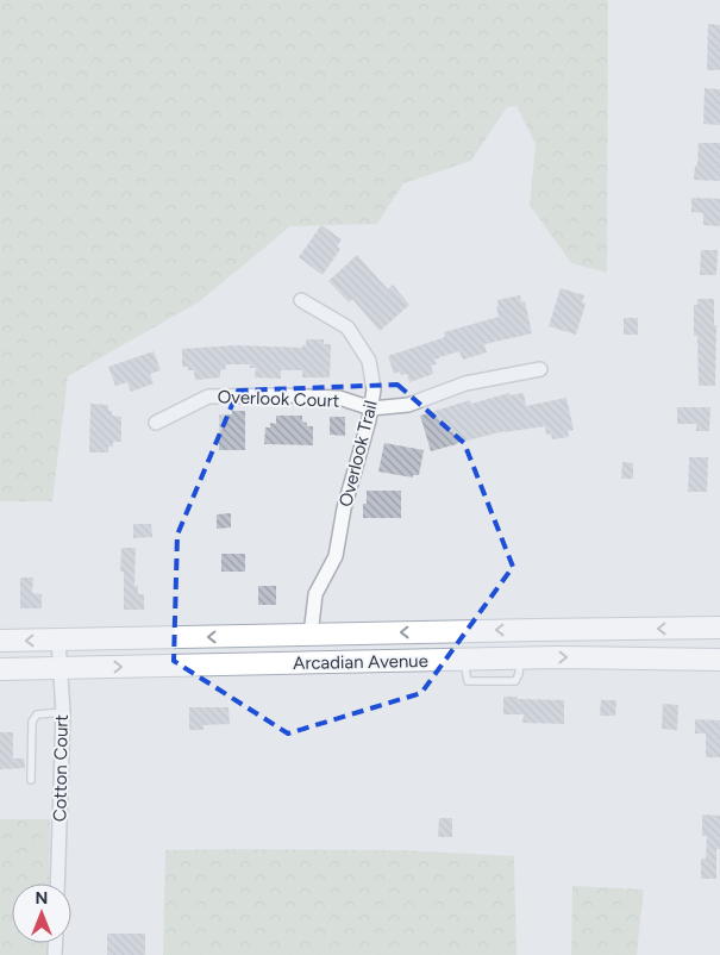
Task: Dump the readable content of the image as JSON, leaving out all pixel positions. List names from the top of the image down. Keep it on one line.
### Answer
{"streets":{"main road":["Arcadian Avenue"],"street":["Overlook Court","Overlook Trail","Cotton Court"]},"crossings":[["Overlook Court","Overlook Trail"],["Overlook Trail","Arcadian Avenue"],["Arcadian Avenue","Cotton Court"]],"north":"top"}
